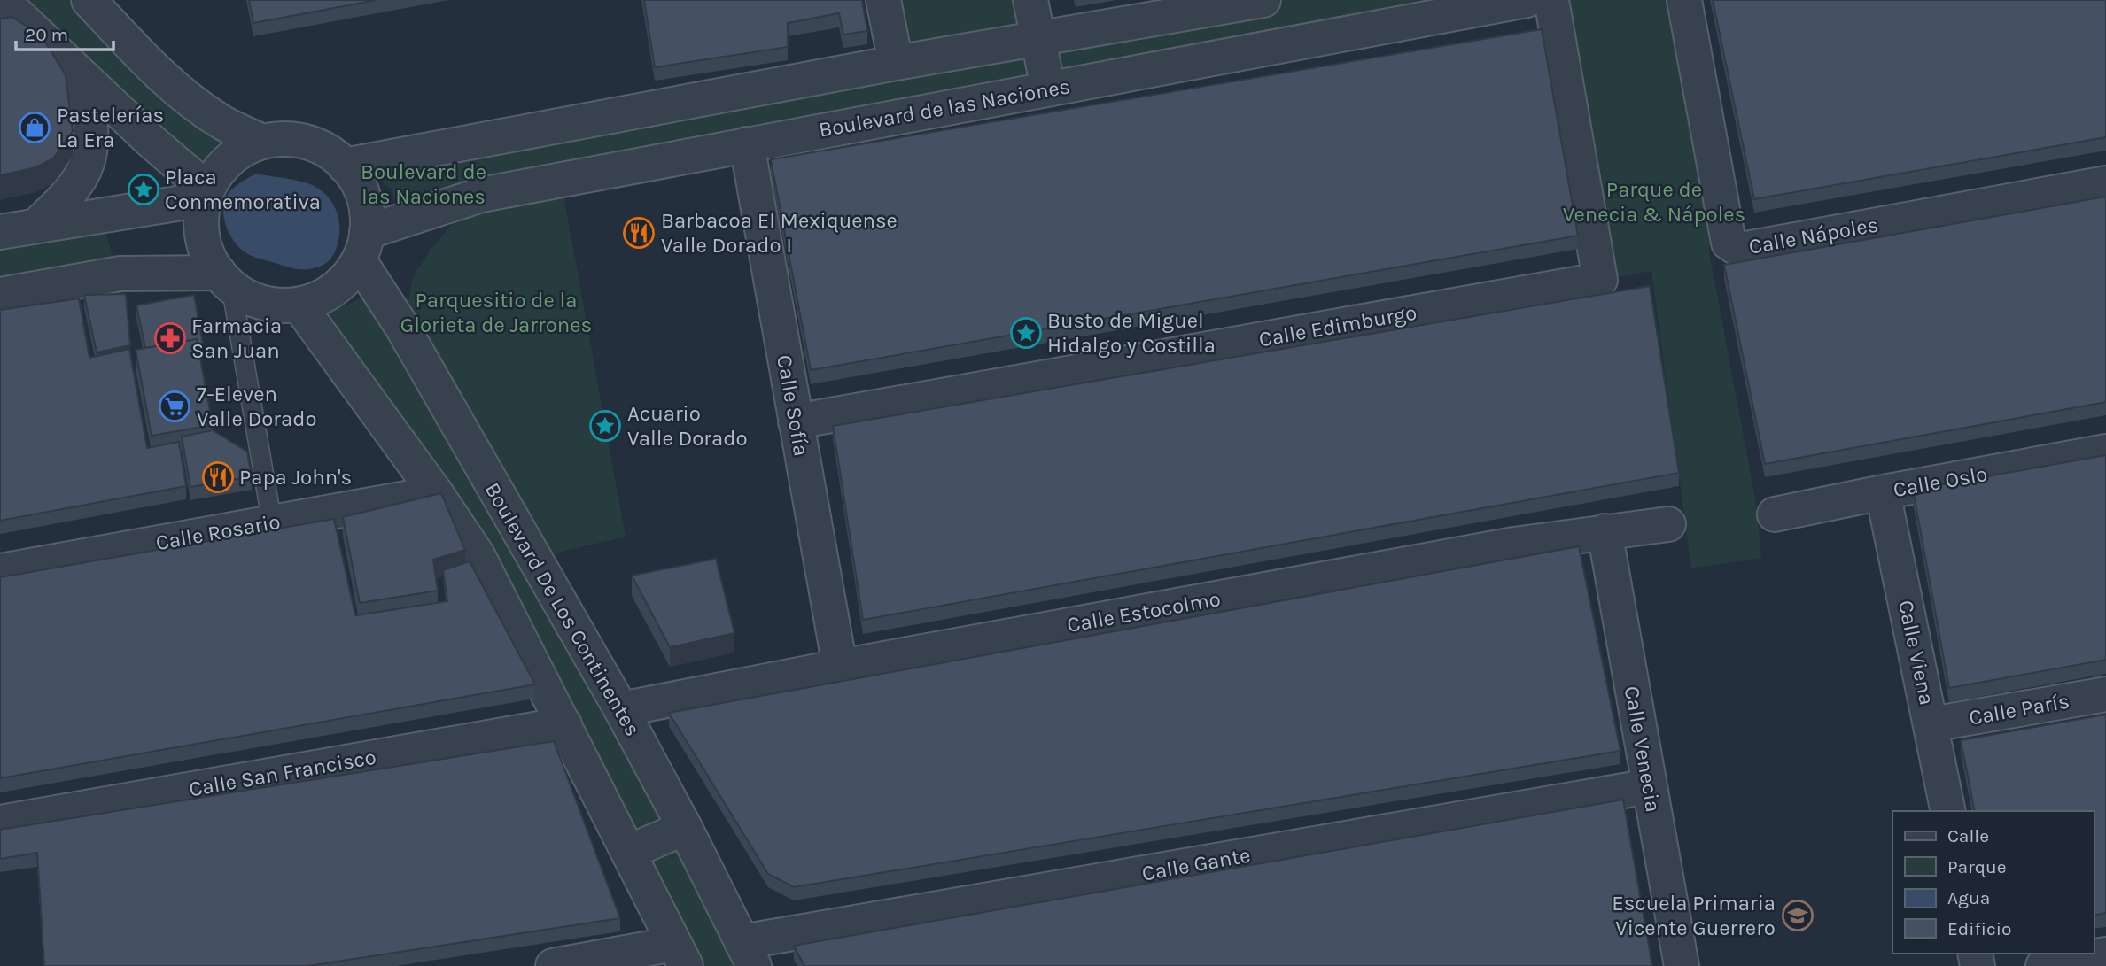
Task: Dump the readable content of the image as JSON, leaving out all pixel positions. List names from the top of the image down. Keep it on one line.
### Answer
{"streets":{"street":["Boulevard de las Naciones","Calle Nápoles","Calle Edimburgo","Calle Sofía","Calle Oslo","Calle Rosario","Boulevard De Los Continentes","Calle Estocolmo","Calle Viena","Calle París","Calle Venecia","Calle San Francisco","Calle Gante"]},"crossings":[["Boulevard de las Naciones","Calle Sofía"],["Boulevard de las Naciones","Boulevard De Los Continentes"],["Calle Edimburgo","Calle Sofía"],["Calle Sofía","Calle Estocolmo"],["Calle Oslo","Calle Viena"],["Boulevard De Los Continentes","Calle Estocolmo"],["Boulevard De Los Continentes","Calle Gante"],["Calle Estocolmo","Calle Venecia"],["Calle Viena","Calle París"],["Calle Venecia","Calle Gante"]],"parks":["Boulevard de las Naciones","Parque de Venecia & Nápoles","Parquesitio de la Glorieta de Jarrones"],"places":{"shop":["Pastelerías La Era"],"place":["Placa Conmemorativa","Busto de Miguel Hidalgo y Costilla","Acuario Valle Dorado"],"restaurant":["Barbacoa El Mexiquense Valle Dorado I","Papa John's"],"pharmacy":["Farmacia San Juan"],"supermarket":["7-Eleven Valle Dorado"],"school or university":["Escuela Primaria Vicente Guerrero"]},"legend":["Calle","Parque","Agua","Edificio"],"scale_bar":"20 m"}
